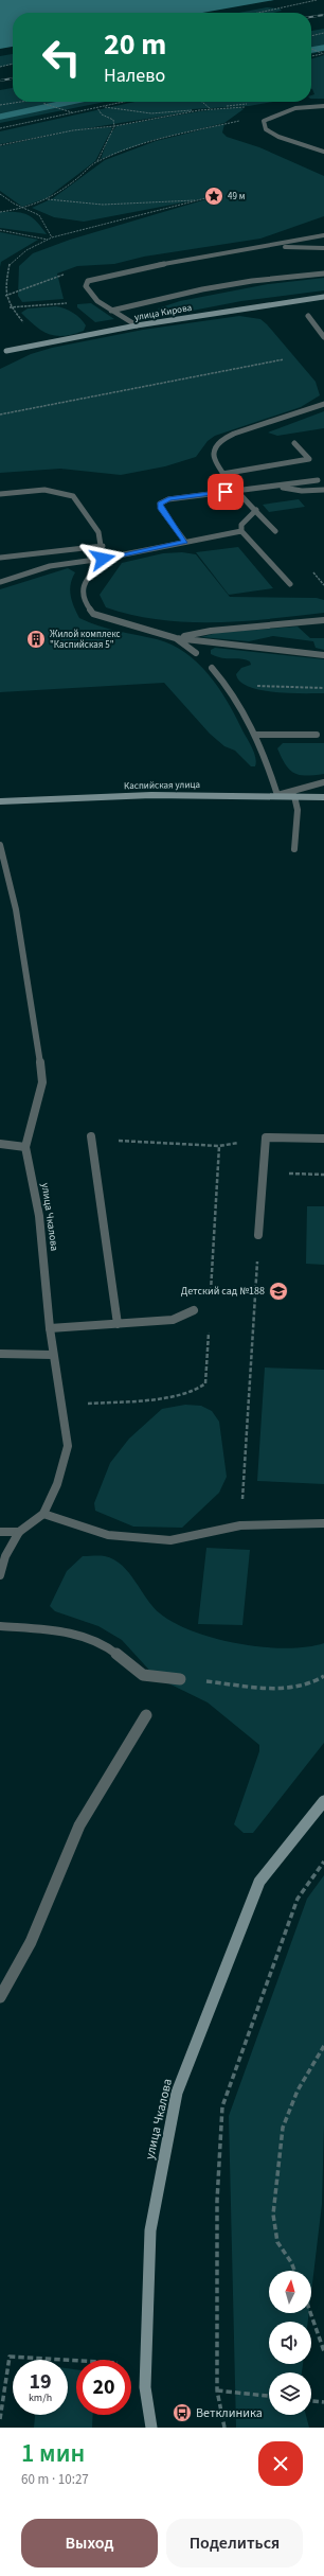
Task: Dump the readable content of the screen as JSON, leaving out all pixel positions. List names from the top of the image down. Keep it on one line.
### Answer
{"streets":{"street":["улица Кирова","Каспийская улица","улица Чкалова"]},"places":{"place":["49 м"],"building":["Жилой комплекс \"Каспийская 5\""],"school or university":["Детский сад №188"],"bus stop":["Ветклиника"]},"north":"top","page":{"turn":["20 m","Налево"],"speed":"19 km/h","limit":"20","heading":["1 мин","60 m · 10:27"],"buttons":["Выход","Поделиться"]}}
